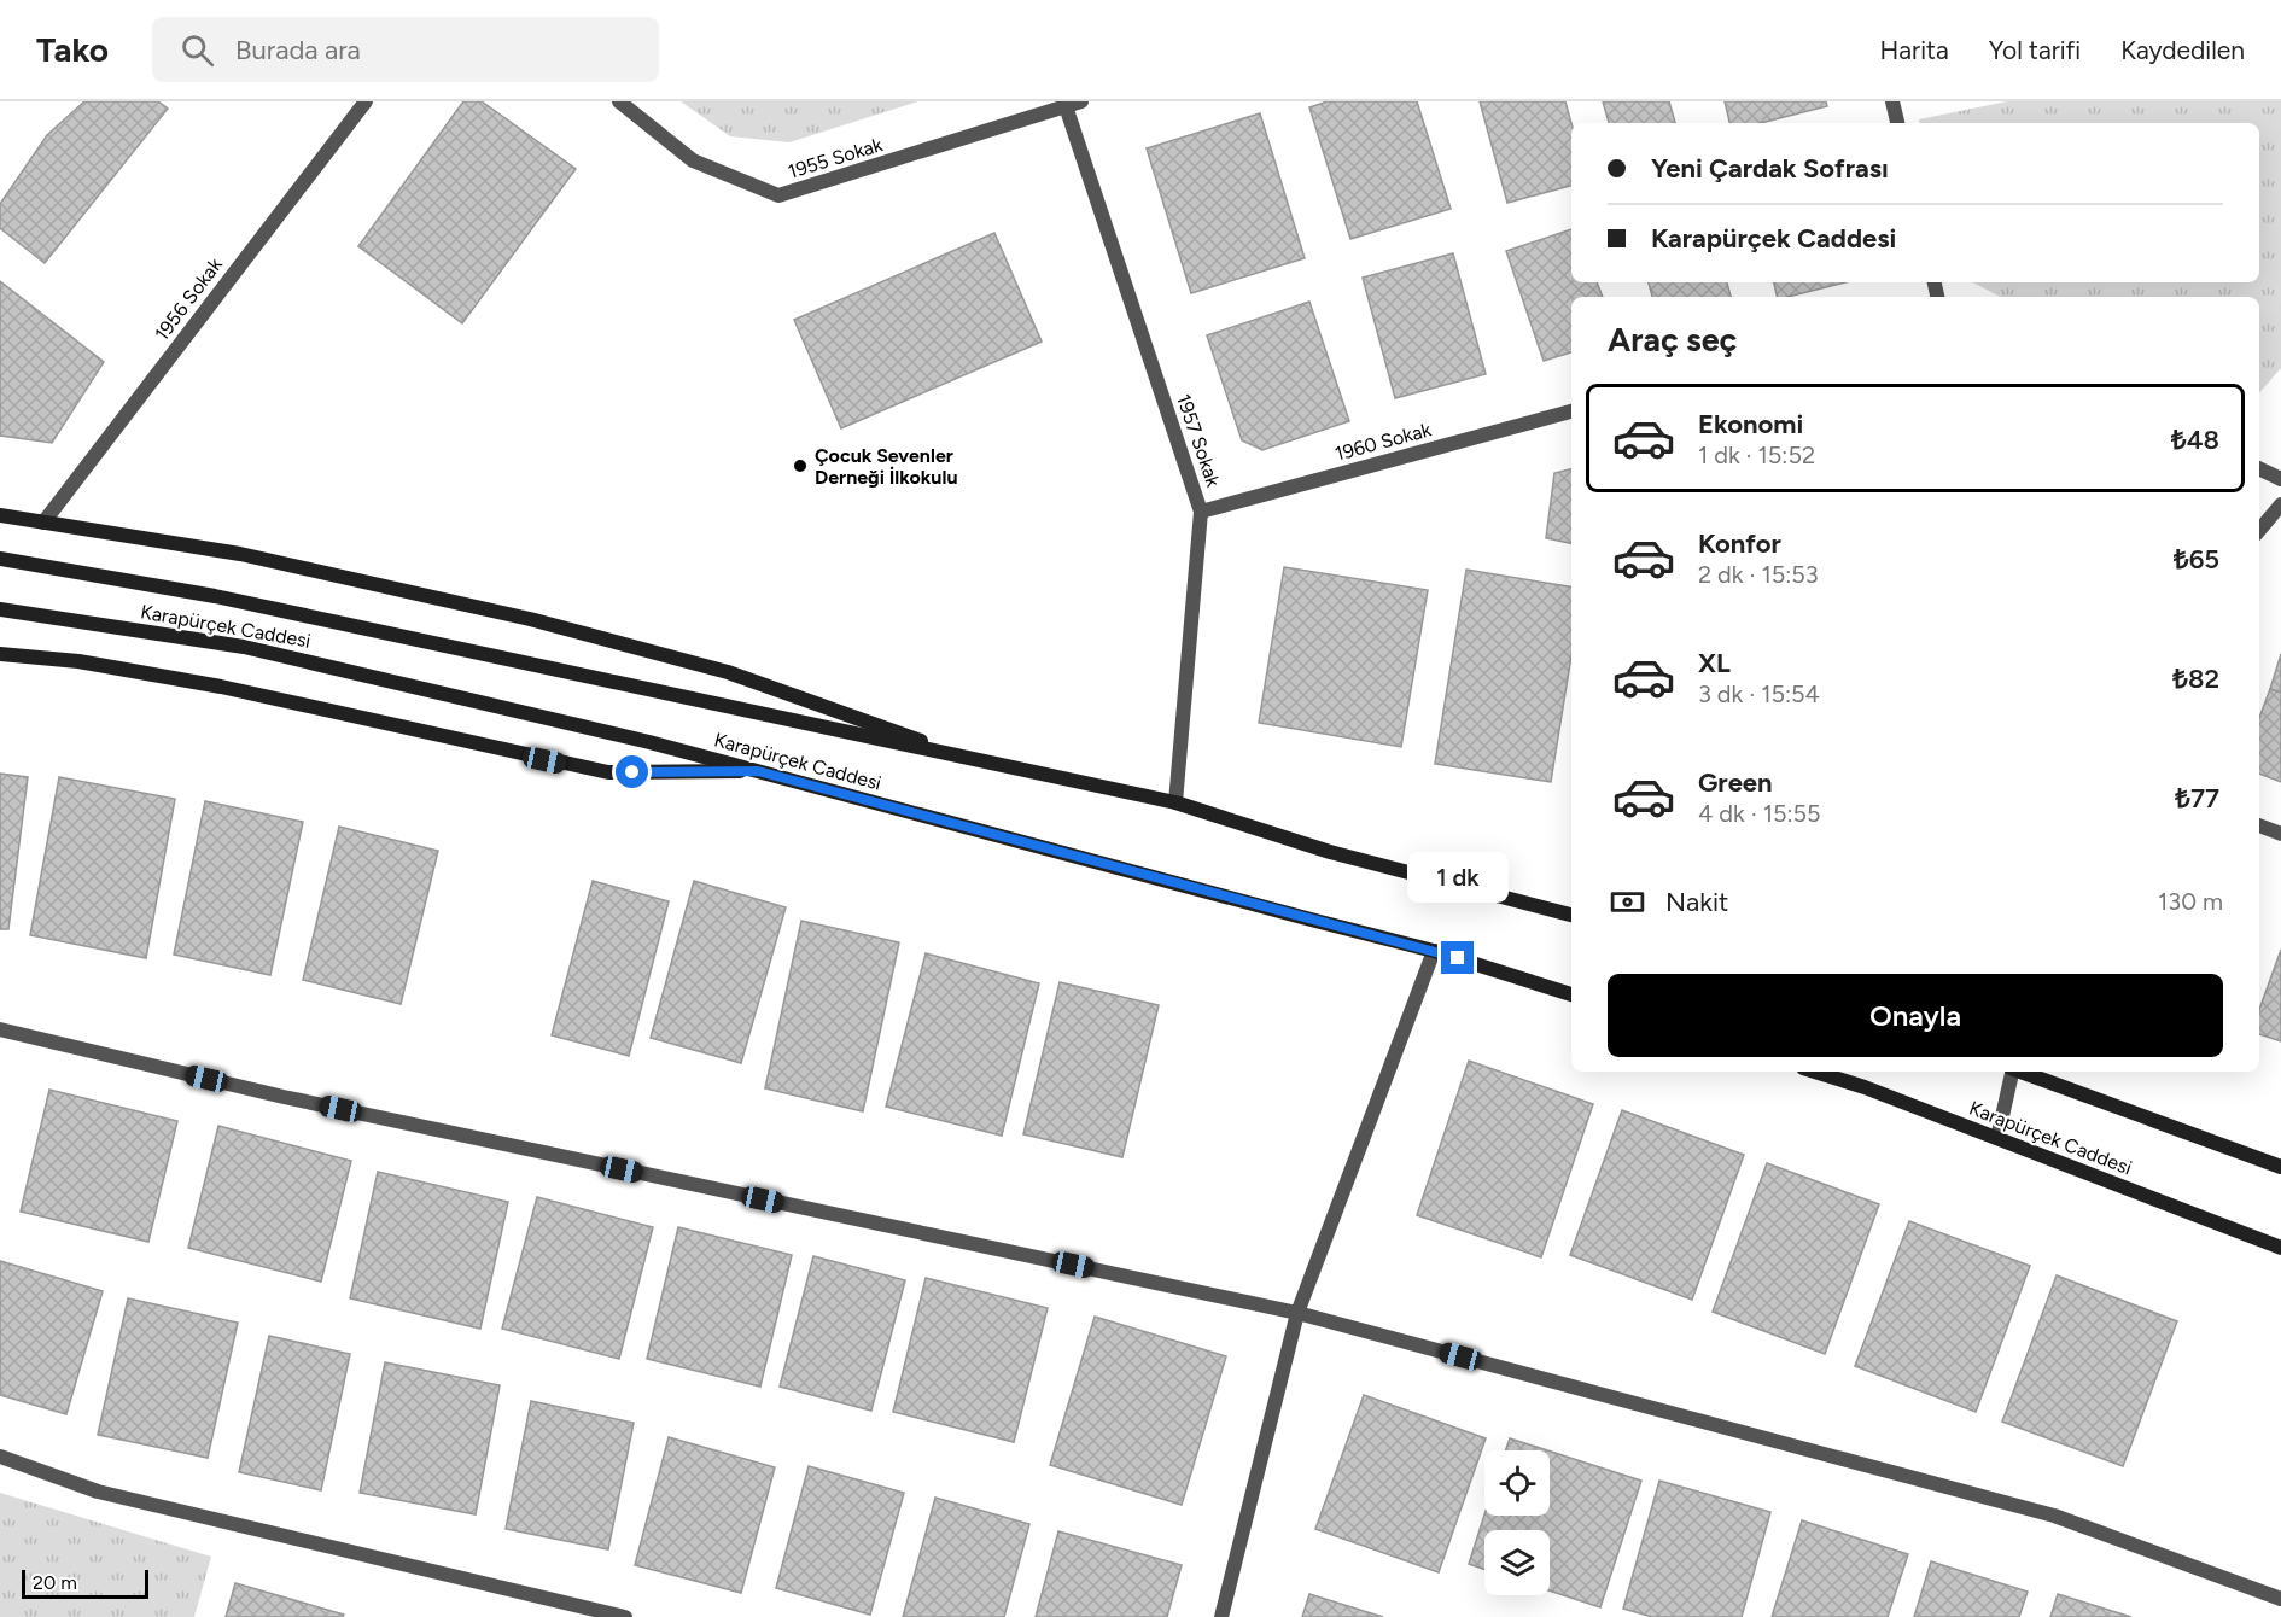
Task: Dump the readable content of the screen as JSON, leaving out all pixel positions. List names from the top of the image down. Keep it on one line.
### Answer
{"streets":{"main road":["Karapürçek Caddesi"],"street":["1955 Sokak","1956 Sokak","1957 Sokak","1960 Sokak"]},"crossings":[["1955 Sokak","1957 Sokak"],["1957 Sokak","1960 Sokak"],["1957 Sokak","Karapürçek Caddesi"]],"places":["Çocuk Sevenler Derneği İlkokulu"],"scale_bar":"20 m","page":{"header":"Tako","search":"Burada ara","nav":["Harita","Yol tarifi","Kaydedilen"],"banner":["Yeni Çardak Sofrası","Karapürçek Caddesi"],"heading":"Araç seç","list":[{"name":"Ekonomi","note":"1 dk · 15:52","value":"₺48"},{"name":"Konfor","note":"2 dk · 15:53","value":"₺65"},{"name":"XL","note":"3 dk · 15:54","value":"₺82"},{"name":"Green","note":"4 dk · 15:55","value":"₺77"}],"bubble":"1 dk","pay":["Nakit","130 m"],"buttons":"Onayla","scale":"20 m"}}
